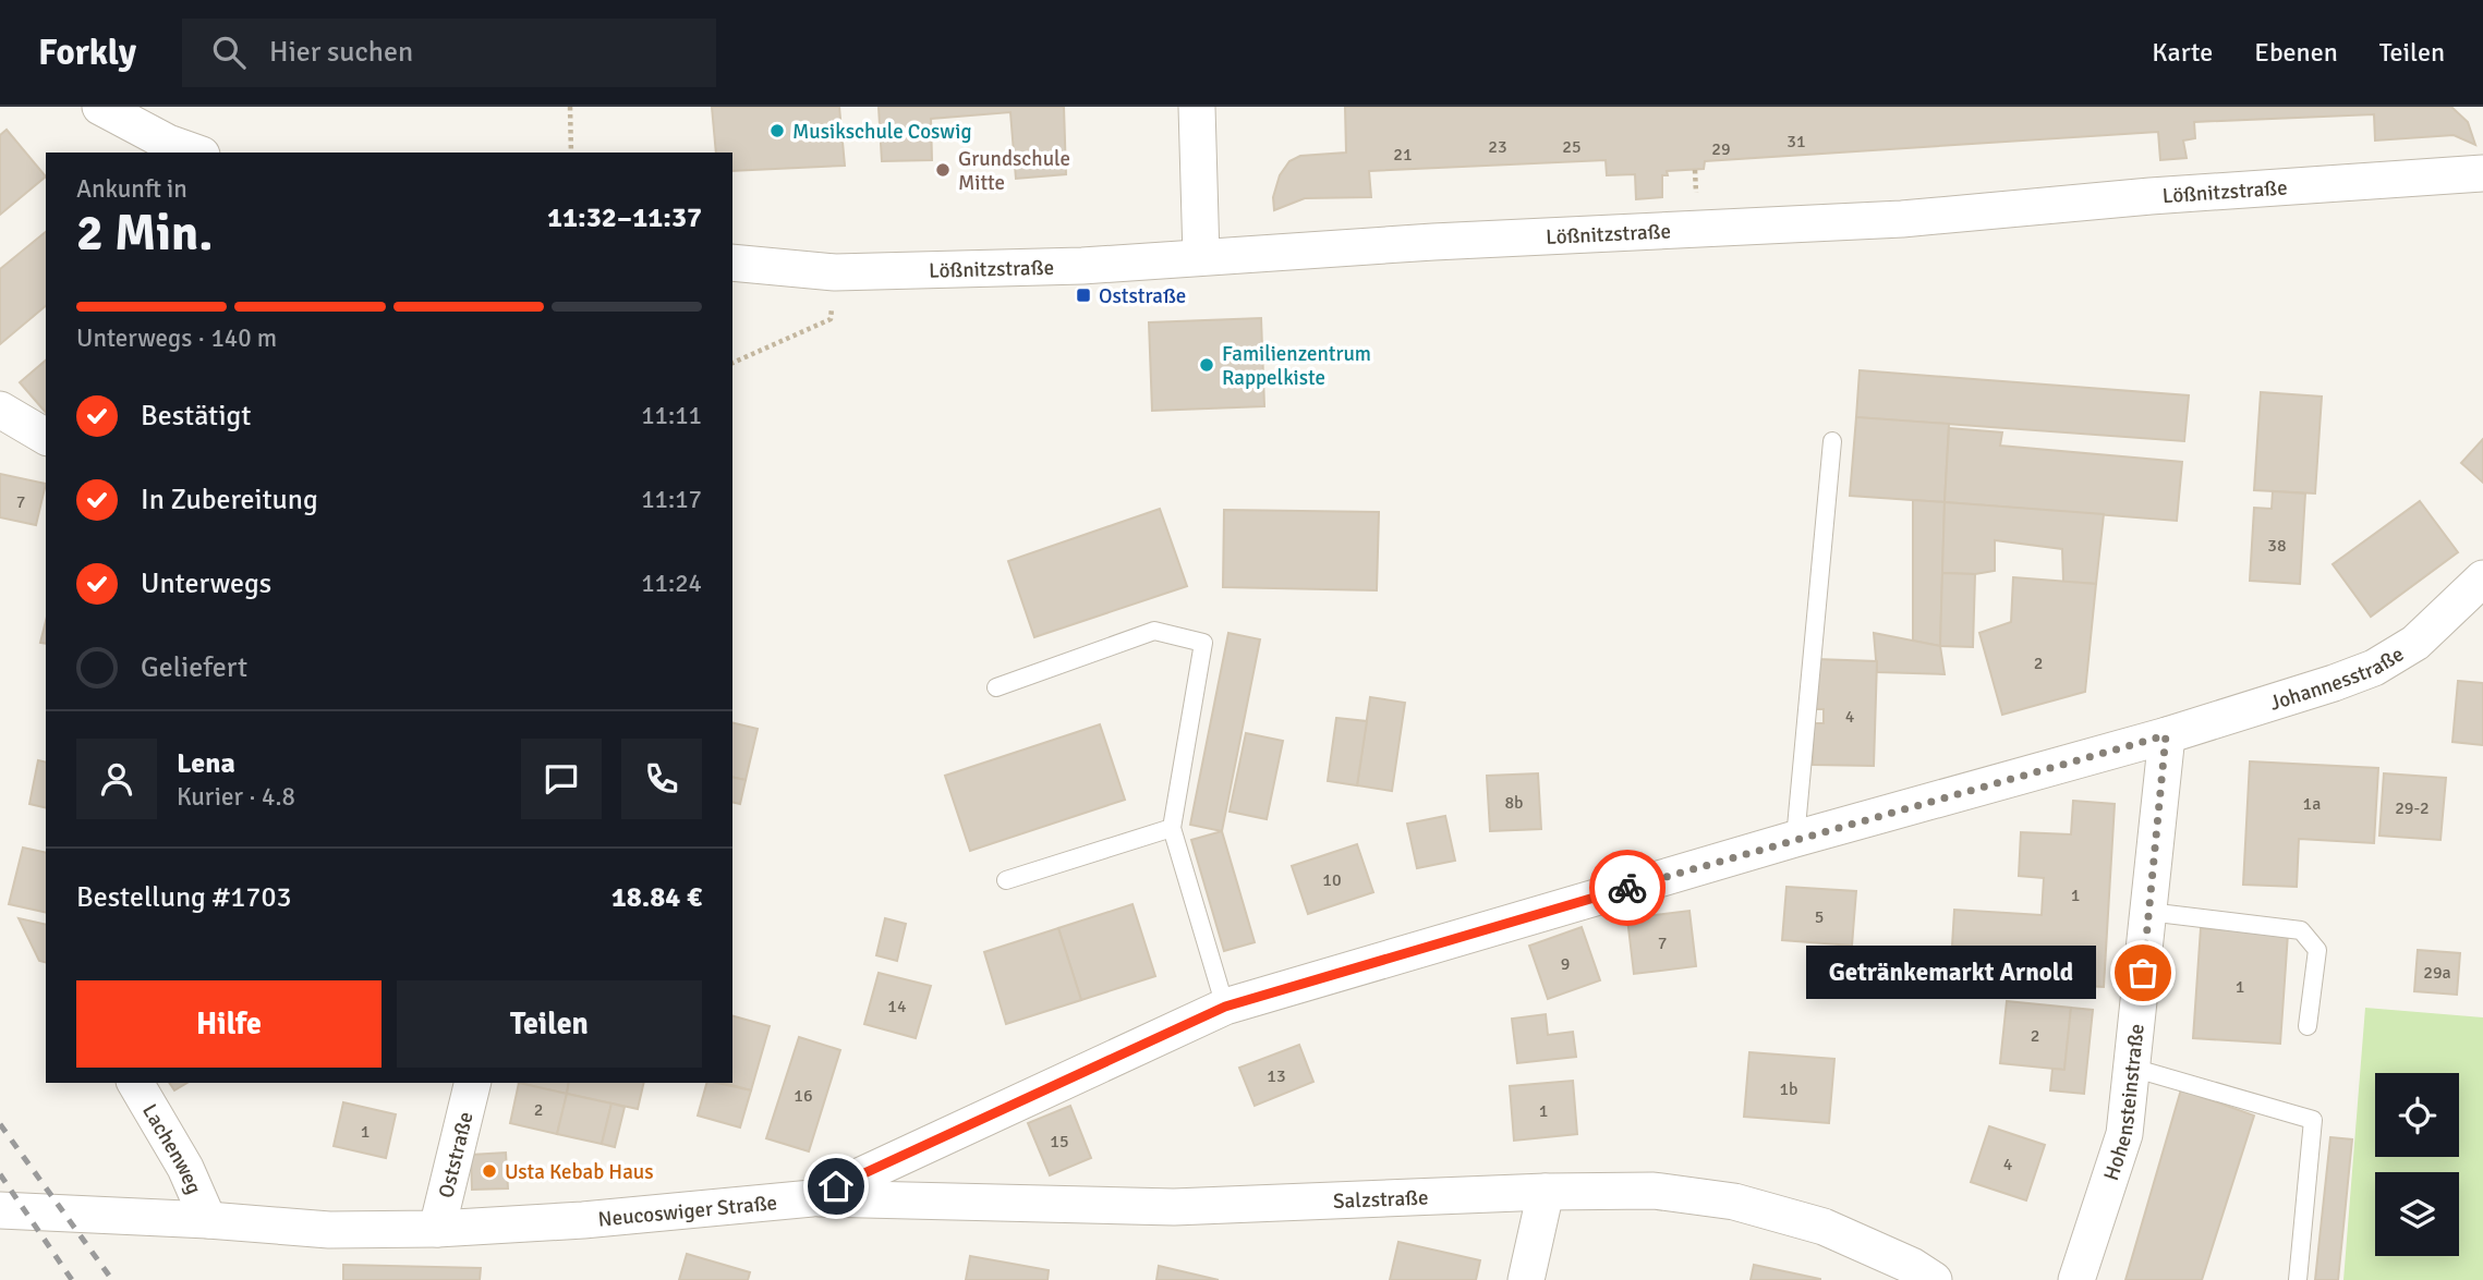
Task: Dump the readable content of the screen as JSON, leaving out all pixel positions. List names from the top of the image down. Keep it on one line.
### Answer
{"streets":{"street":["Lößnitzstraße","Johannesstraße","Hohensteinstraße","Lachenweg","Oststraße","Salzstraße","Neucoswiger Straße"]},"crossings":[["Johannesstraße","Hohensteinstraße"],["Johannesstraße","Neucoswiger Straße"],["Hohensteinstraße","Neucoswiger Straße"],["Lachenweg","Neucoswiger Straße"],["Oststraße","Neucoswiger Straße"],["Salzstraße","Neucoswiger Straße"]],"places":{"other":["Musikschule Coswig","Grundschule Mitte","Familienzentrum Rappelkiste","Getränkemarkt Arnold","Usta Kebab Haus"],"transit":["Oststraße"]},"house_numbers":["31","23","25","29","21","7","38","2","4","8b","1a","29-2","10","1","5","7","9","29a","1","14","2","13","1b","16","2","1","1","15","4"],"page":{"header":"Forkly","search":"Hier suchen","nav":["Karte","Ebenen","Teilen"],"heading":["2 Min.","Ankunft in","11:32–11:37"],"panel":["Lena","Kurier · 4.8","Bestellung #1703","18.84 €"],"bar":"Unterwegs · 140 m","list":[["Bestätigt","11:11"],["In Zubereitung","11:17"],["Unterwegs","11:24"],"Geliefert"],"bubble":"Getränkemarkt Arnold","buttons":["Hilfe","Teilen"]}}
